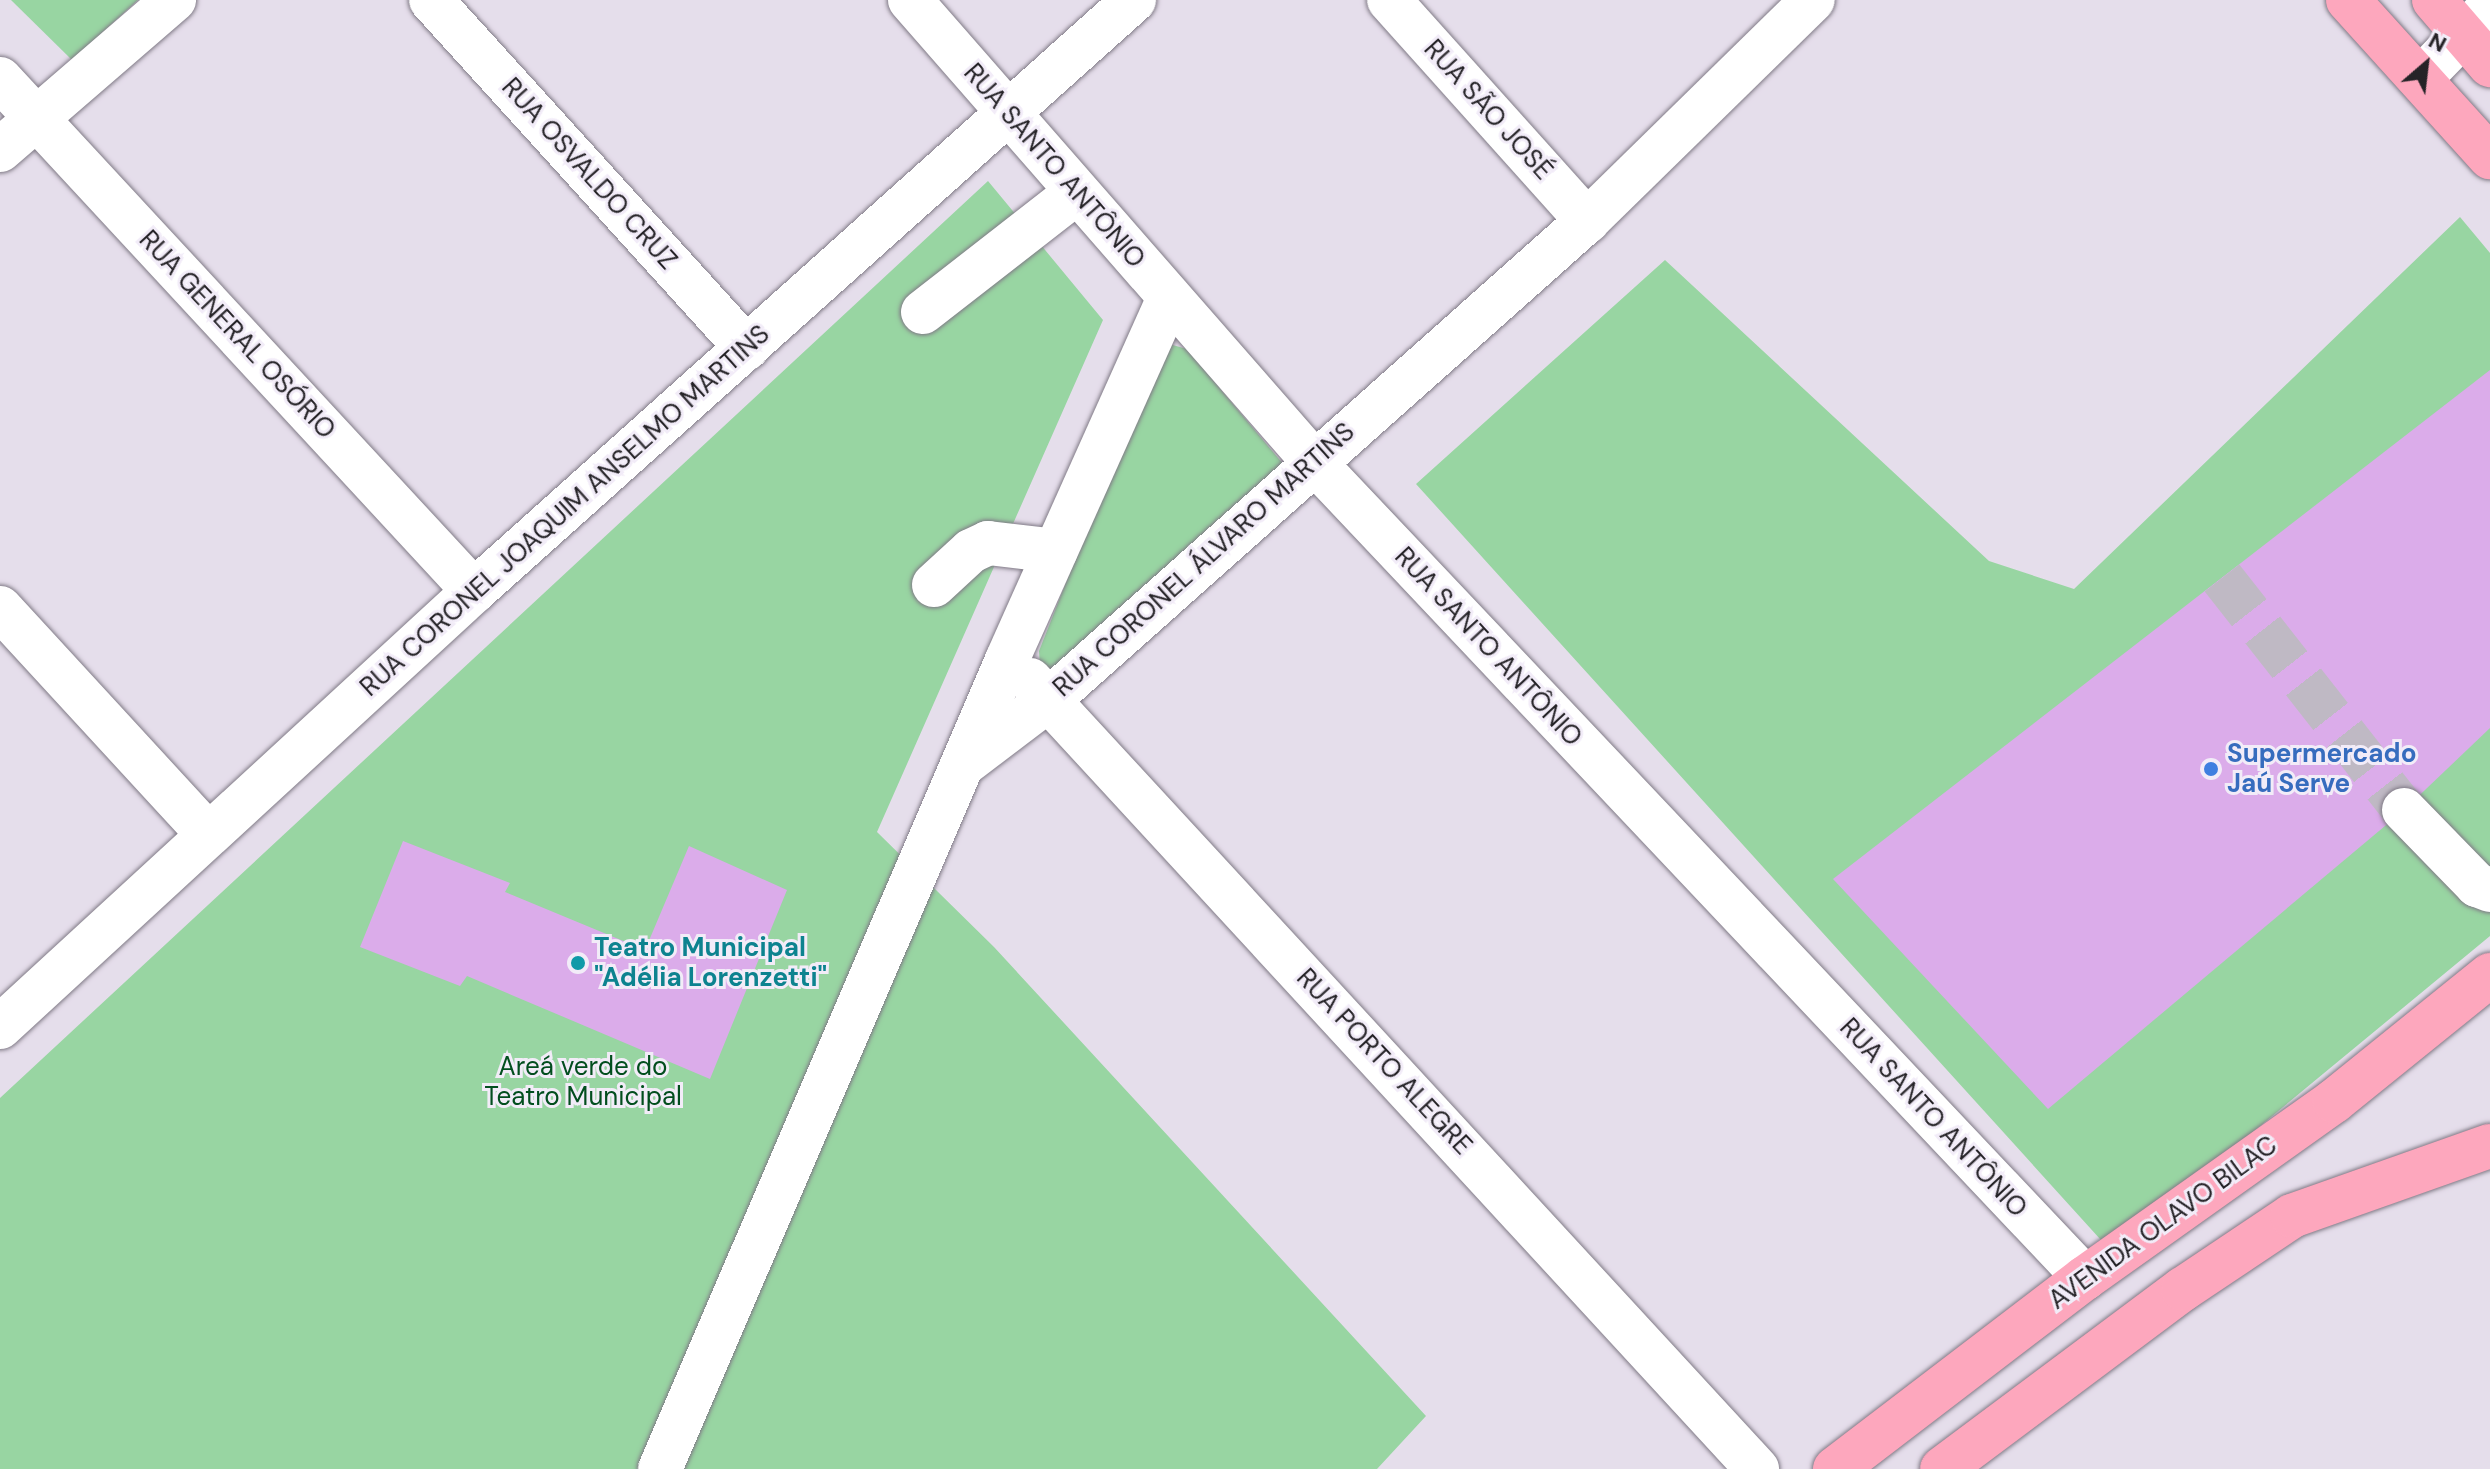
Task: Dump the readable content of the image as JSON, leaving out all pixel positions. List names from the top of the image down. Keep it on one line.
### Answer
{"streets":{"main road":["AVENIDA OLAVO BILAC"],"street":["RUA SÃO JOSÉ","RUA SANTO ANTÔNIO","RUA OSVALDO CRUZ","RUA GENERAL OSÓRIO","RUA CORONEL JOAQUIM ANSELMO MARTINS","RUA CORONEL ÁLVARO MARTINS","RUA PORTO ALEGRE"]},"crossings":[["RUA SÃO JOSÉ","RUA CORONEL ÁLVARO MARTINS"],["RUA SANTO ANTÔNIO","RUA CORONEL JOAQUIM ANSELMO MARTINS"],["RUA SANTO ANTÔNIO","RUA CORONEL ÁLVARO MARTINS"],["RUA SANTO ANTÔNIO","AVENIDA OLAVO BILAC"],["RUA OSVALDO CRUZ","RUA CORONEL JOAQUIM ANSELMO MARTINS"],["RUA GENERAL OSÓRIO","RUA CORONEL JOAQUIM ANSELMO MARTINS"],["RUA CORONEL ÁLVARO MARTINS","RUA PORTO ALEGRE"]],"parks":["Areá verde do Teatro Municipal"],"places":["Supermercado Jaú Serve","Teatro Municipal \"Adélia Lorenzetti\""],"north":"top right"}
